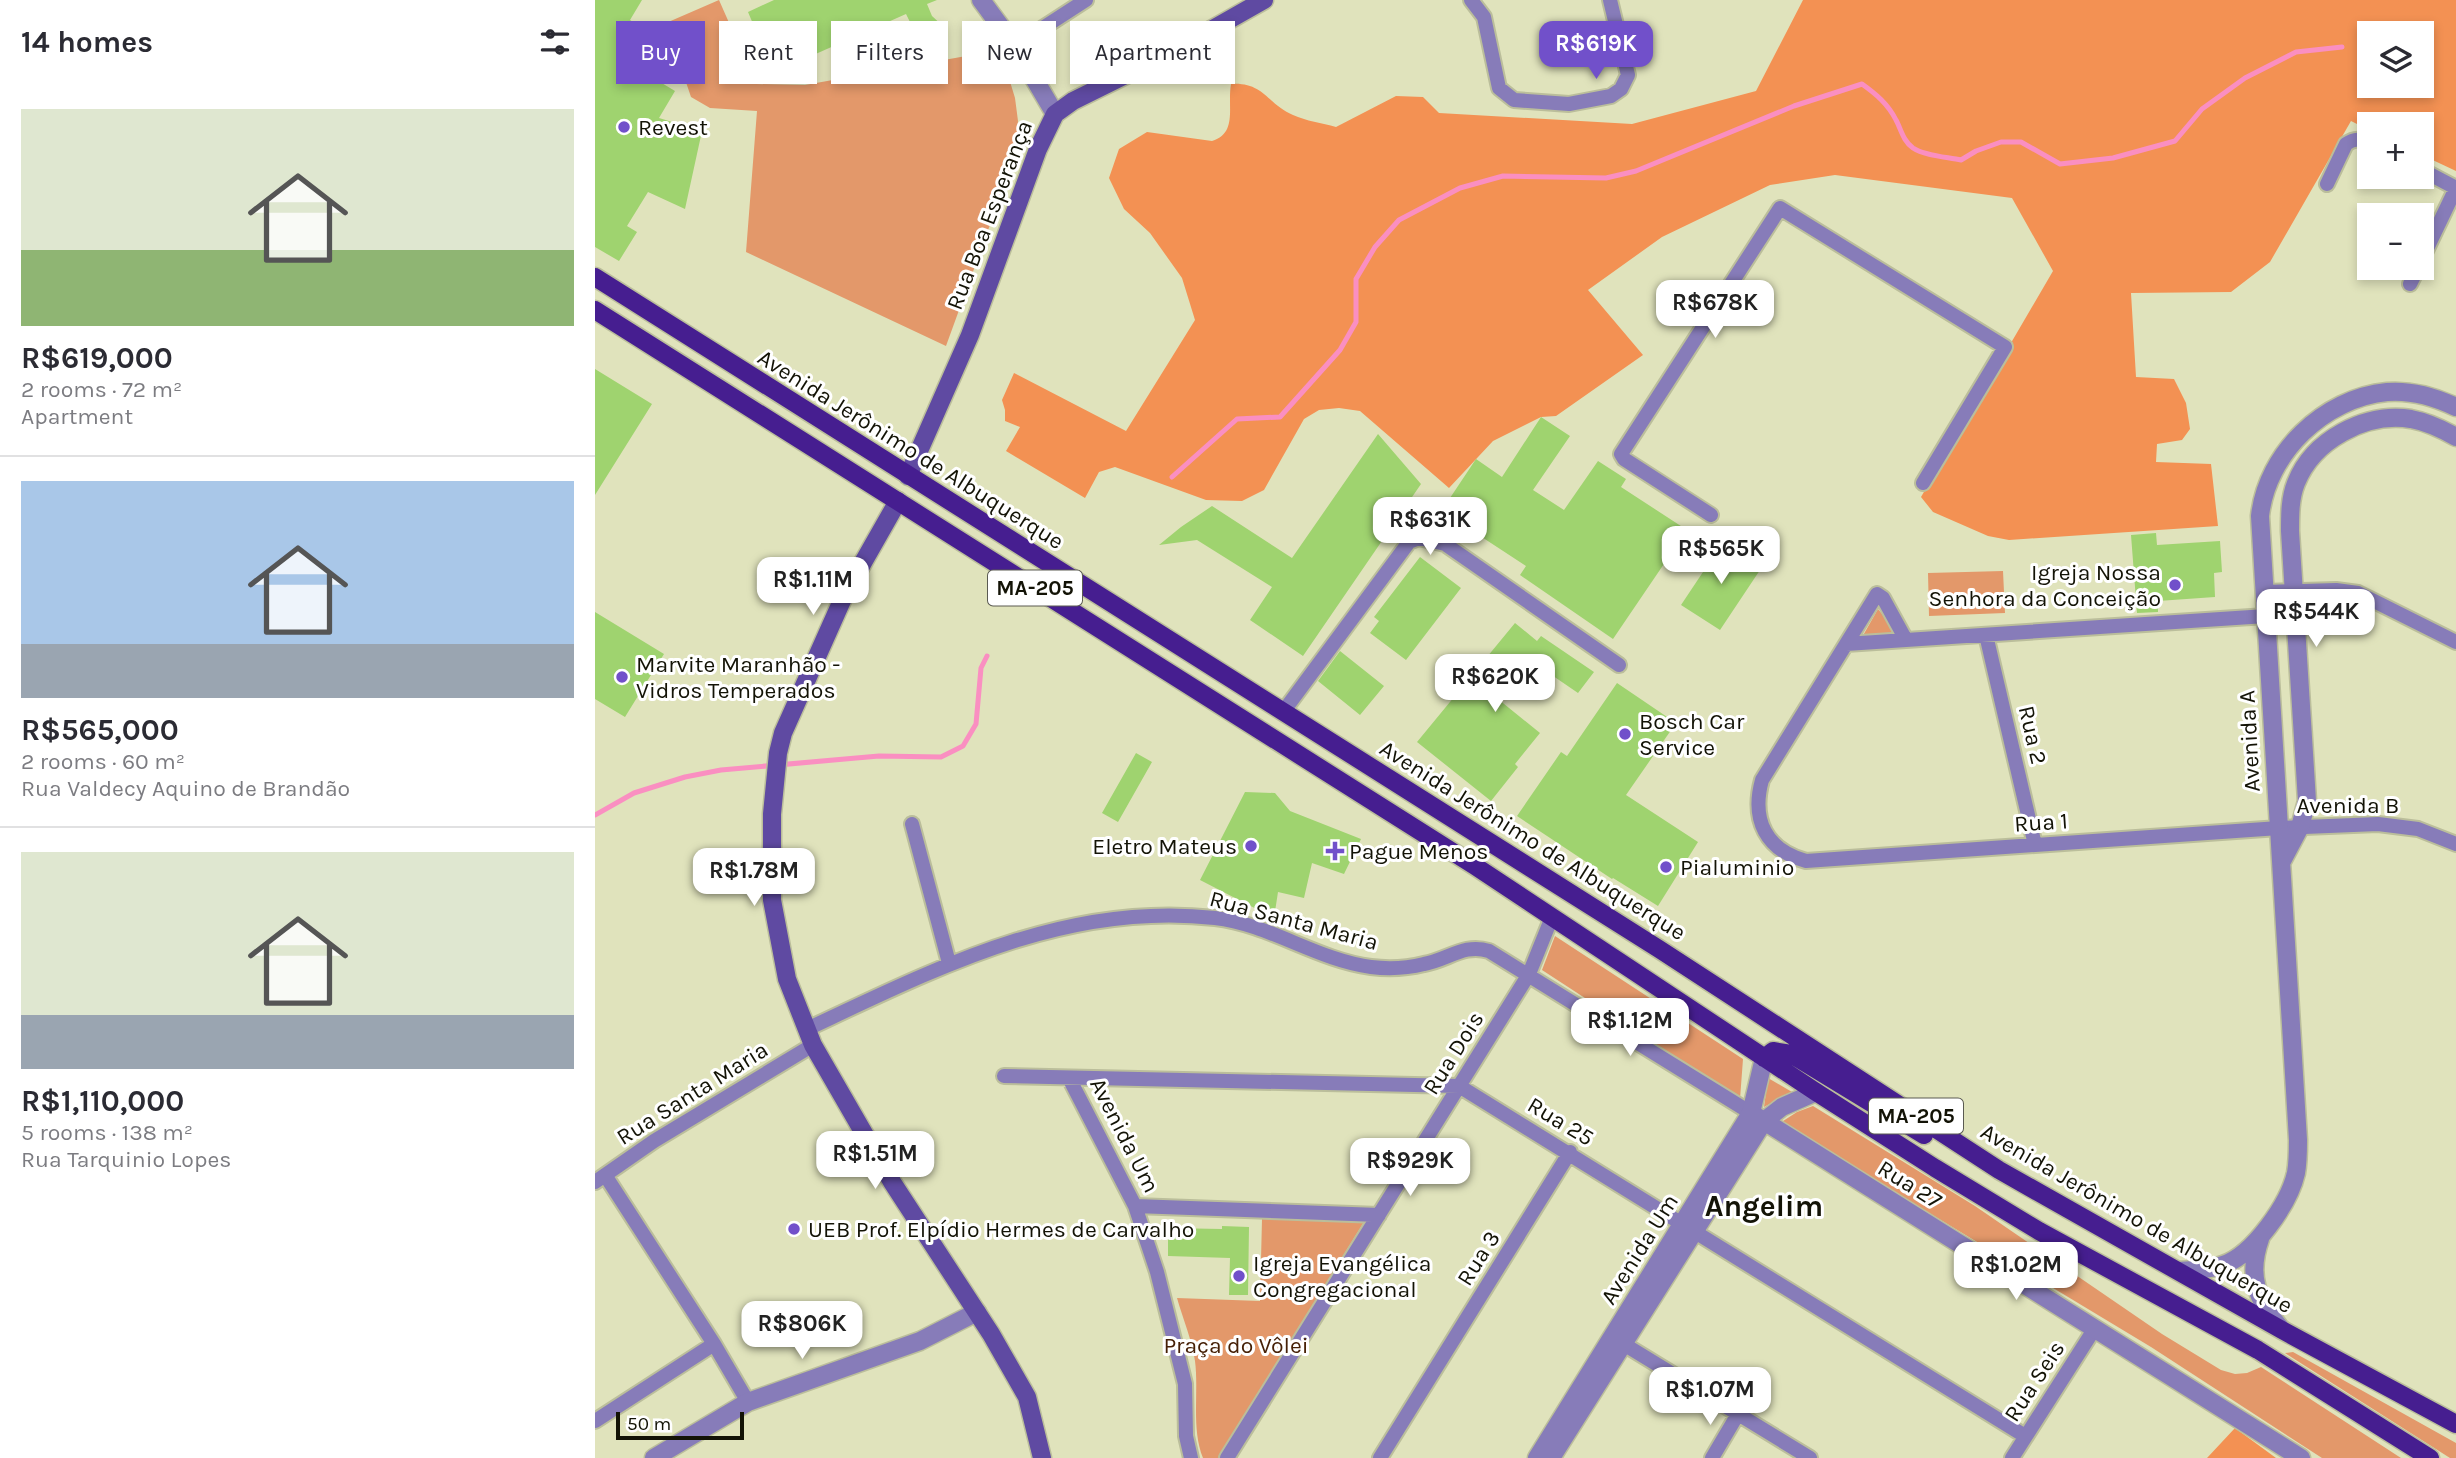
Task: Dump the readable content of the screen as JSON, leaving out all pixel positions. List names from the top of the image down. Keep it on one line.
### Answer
{"streets":{"main road":["Rua Boa Esperança","Avenida Jerônimo de Albuquerque","MA-205"],"street":["Rua 2","Avenida A","Avenida B","Rua 1","Rua Santa Maria","Rua Dois","Rua 25","Avenida Um","Rua 27","Rua 3","Rua Seis"]},"crossings":[["Rua Boa Esperança","Avenida Jerônimo de Albuquerque"],["Avenida Jerônimo de Albuquerque","Avenida A"],["MA-205","Rua Dois"],["MA-205","Avenida Um"],["Rua 2","Rua 1"],["Avenida A","Avenida B"],["Avenida A","Rua 1"],["Avenida B","Rua 1"],["Rua Santa Maria","Rua Dois"],["Rua Santa Maria","Rua 27"],["Rua Dois","Rua 25"],["Rua Dois","Rua 27"],["Rua 25","Avenida Um"],["Rua 25","Rua 3"],["Rua 25","Rua Seis"],["Avenida Um","Rua 27"],["Rua 27","Rua Seis"]],"districts":["Angelim"],"parks":["Praça do Vôlei"],"places":{"other":["Revest","Igreja Nossa Senhora da Conceição","Marvite Maranhão - Vidros Temperados","Bosch Car Service","Eletro Mateus","Pialuminio","UEB Prof. Elpídio Hermes de Carvalho","Igreja Evangélica Congregacional"],"health":["Pague Menos"]},"scale_bar":"50 m","page":{"heading":"14 homes","map_buttons":["+","−"],"price":["R$619K","R$678K","R$631K","R$565K","R$1.11M","R$544K","R$620K","R$1.78M","R$1.12M","R$1.51M","R$929K","R$1.02M","R$806K","R$1.07M"],"chip":["Buy","Rent","Filters","New","Apartment"],"list":[{"name":"R$619,000","note":"2 rooms · 72 m² · Apartment"},{"name":"R$565,000","note":"2 rooms · 60 m² · Rua Valdecy Aquino de Brandão"},{"name":"R$1,110,000","note":"5 rooms · 138 m² · Rua Tarquinio Lopes"}],"scale":"50 m"}}
